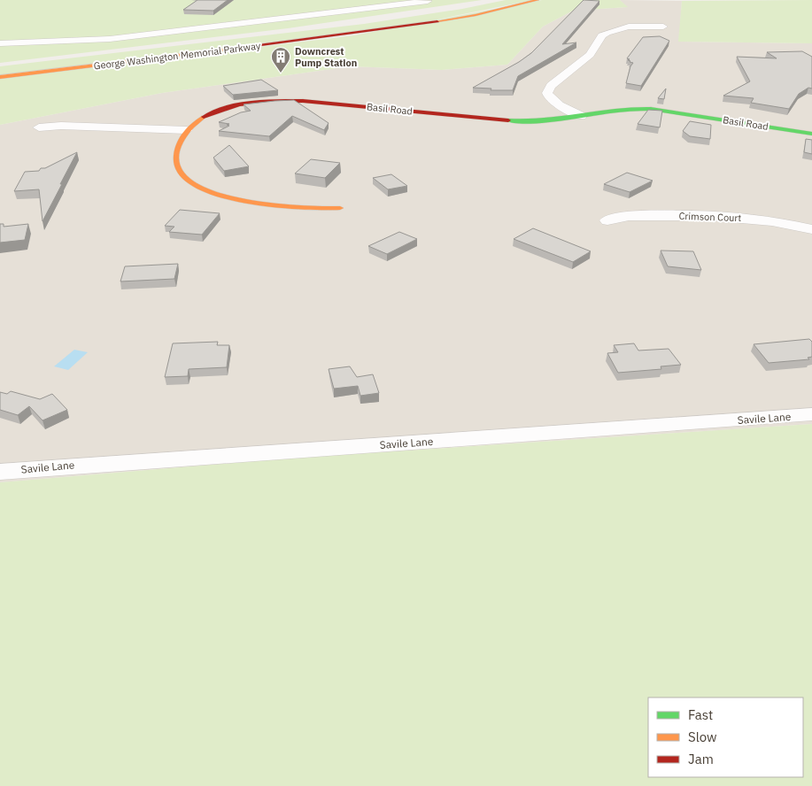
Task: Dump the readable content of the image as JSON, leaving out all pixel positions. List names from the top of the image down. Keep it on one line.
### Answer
{"streets":{"main road":["George Washington Memorial Parkway","Basil Road"],"street":["Crimson Court","Savile Lane"]},"places":{"building":["Downcrest Pump Station"]},"legend":["Fast","Slow","Jam"]}
